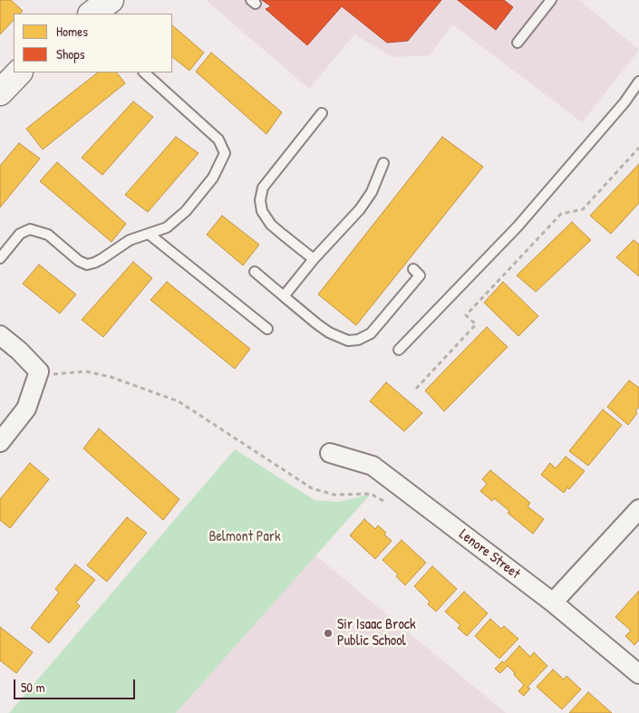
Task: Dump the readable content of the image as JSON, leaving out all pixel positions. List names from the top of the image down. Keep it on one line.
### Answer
{"streets":{"street":["Lenore Street"]},"parks":["Belmont Park"],"places":["Sir Isaac Brock Public School"],"legend":["Homes","Shops"],"scale_bar":"50 m"}
